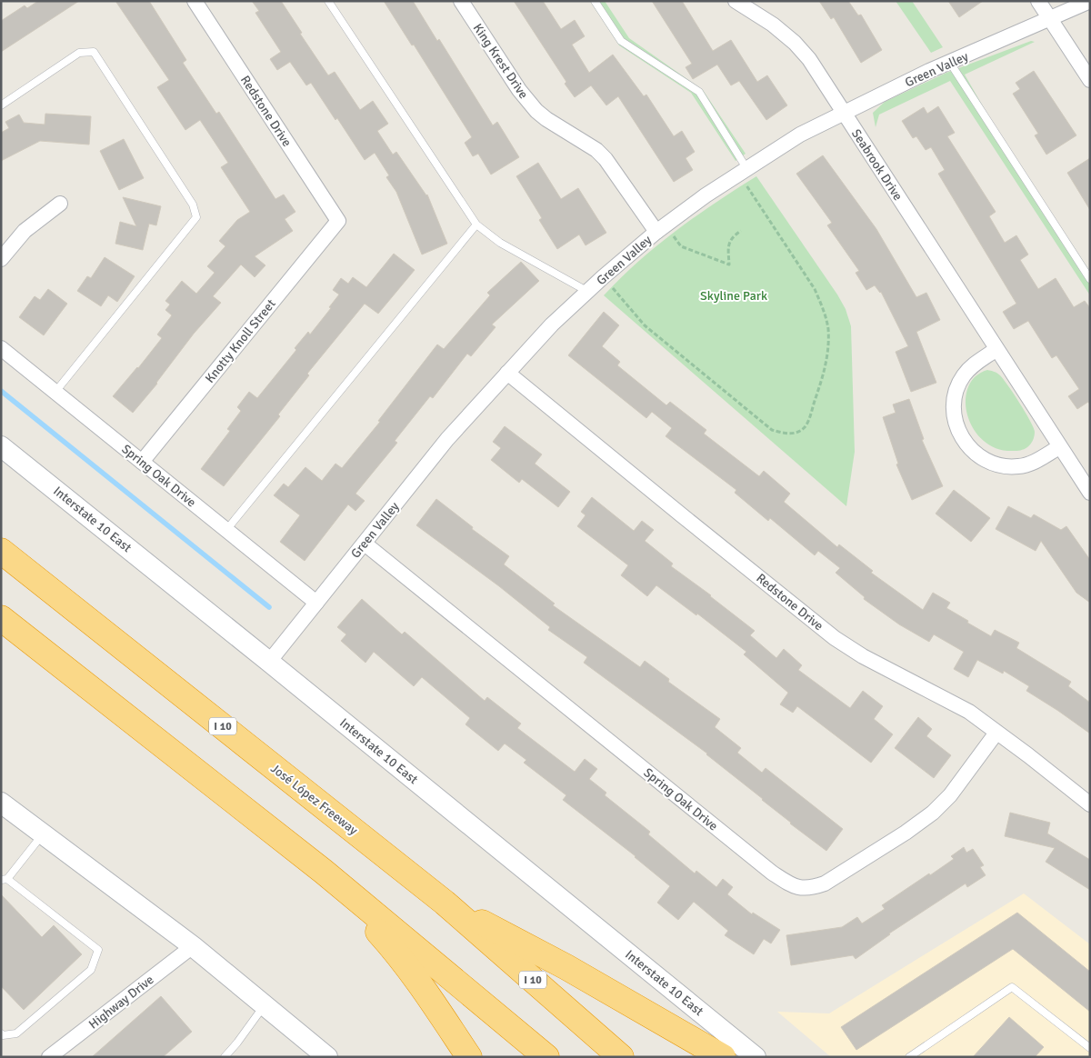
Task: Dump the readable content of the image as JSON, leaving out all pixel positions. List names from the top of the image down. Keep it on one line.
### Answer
{"streets":{"highway":["I 10","José López Freeway"],"main road":["Interstate 10 East"],"street":["King Krest Drive","Green Valley","Redstone Drive","Seabrook Drive","Knotty Knoll Street","Spring Oak Drive","Highway Drive"]},"crossings":[["King Krest Drive","Green Valley"],["Green Valley","Redstone Drive"],["Green Valley","Seabrook Drive"],["Green Valley","Spring Oak Drive"],["Green Valley","Interstate 10 East"],["Redstone Drive","Knotty Knoll Street"],["Redstone Drive","Spring Oak Drive"],["Knotty Knoll Street","Spring Oak Drive"]],"parks":["Skyline Park"]}
